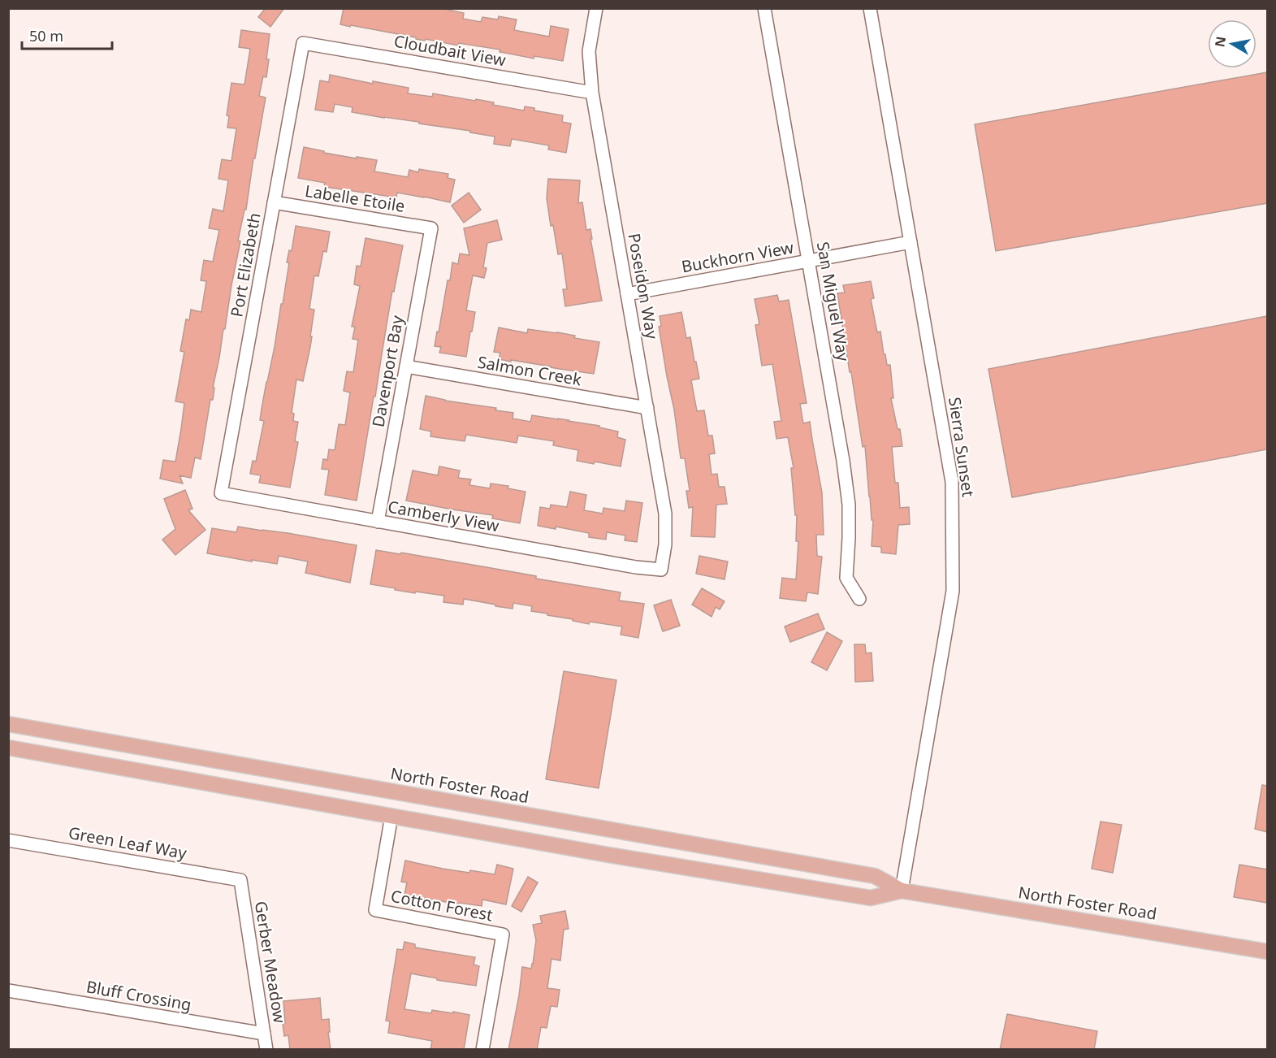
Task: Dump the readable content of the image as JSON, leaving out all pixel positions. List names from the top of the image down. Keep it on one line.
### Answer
{"streets":{"main road":["North Foster Road"],"street":["Cloudbait View","Labelle Etoile","Buckhorn View","Port Elizabeth","Poseidon Way","San Miguel Way","Salmon Creek","Davenport Bay","Sierra Sunset","Camberly View","Green Leaf Way","Cotton Forest","Gerber Meadow","Bluff Crossing"]},"crossings":[["Cloudbait View","Port Elizabeth"],["Cloudbait View","Poseidon Way"],["Labelle Etoile","Port Elizabeth"],["Labelle Etoile","Davenport Bay"],["Buckhorn View","Poseidon Way"],["Buckhorn View","San Miguel Way"],["Buckhorn View","Sierra Sunset"],["Port Elizabeth","Camberly View"],["Poseidon Way","Salmon Creek"],["Poseidon Way","Camberly View"],["Salmon Creek","Davenport Bay"],["Davenport Bay","Camberly View"],["Sierra Sunset","North Foster Road"],["North Foster Road","Cotton Forest"],["Green Leaf Way","Gerber Meadow"],["Gerber Meadow","Bluff Crossing"]],"scale_bar":"50 m","north":"left"}
